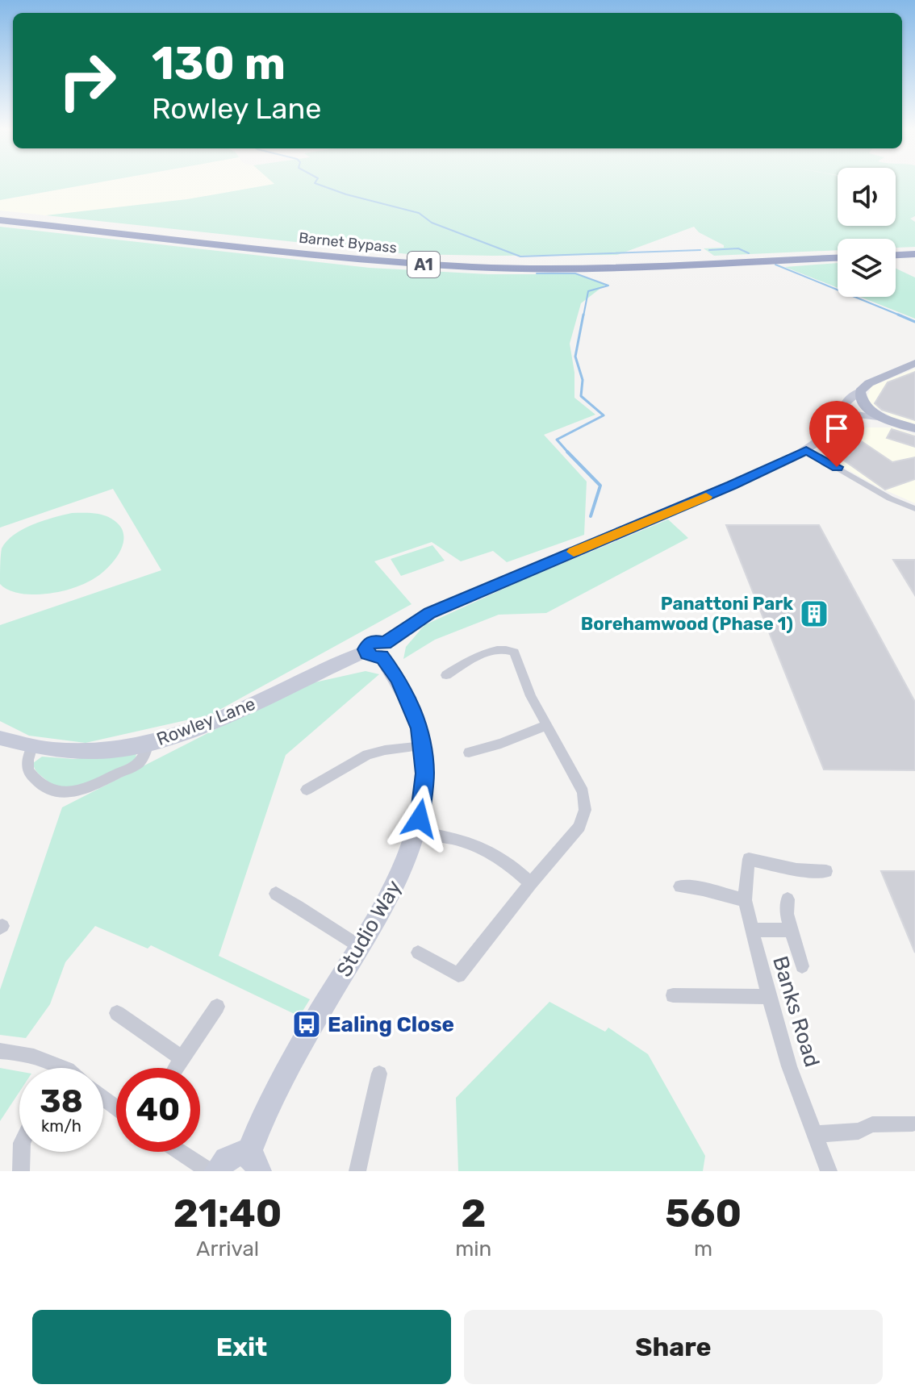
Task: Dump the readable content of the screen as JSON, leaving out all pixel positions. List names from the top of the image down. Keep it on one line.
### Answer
{"streets":{"highway":["Barnet Bypass","A1"],"main road":["Rowley Lane"],"street":["Studio Way","Banks Road"]},"crossings":[["Rowley Lane","Studio Way"]],"places":{"building":["Panattoni Park Borehamwood (Phase 1)"],"bus stop":["Ealing Close"]},"page":{"turn":["130 m","Rowley Lane"],"speed":"38 km/h","limit":"40","eta":["21:40","Arrival","2","min","560","m"],"buttons":["Exit","Share"]}}
